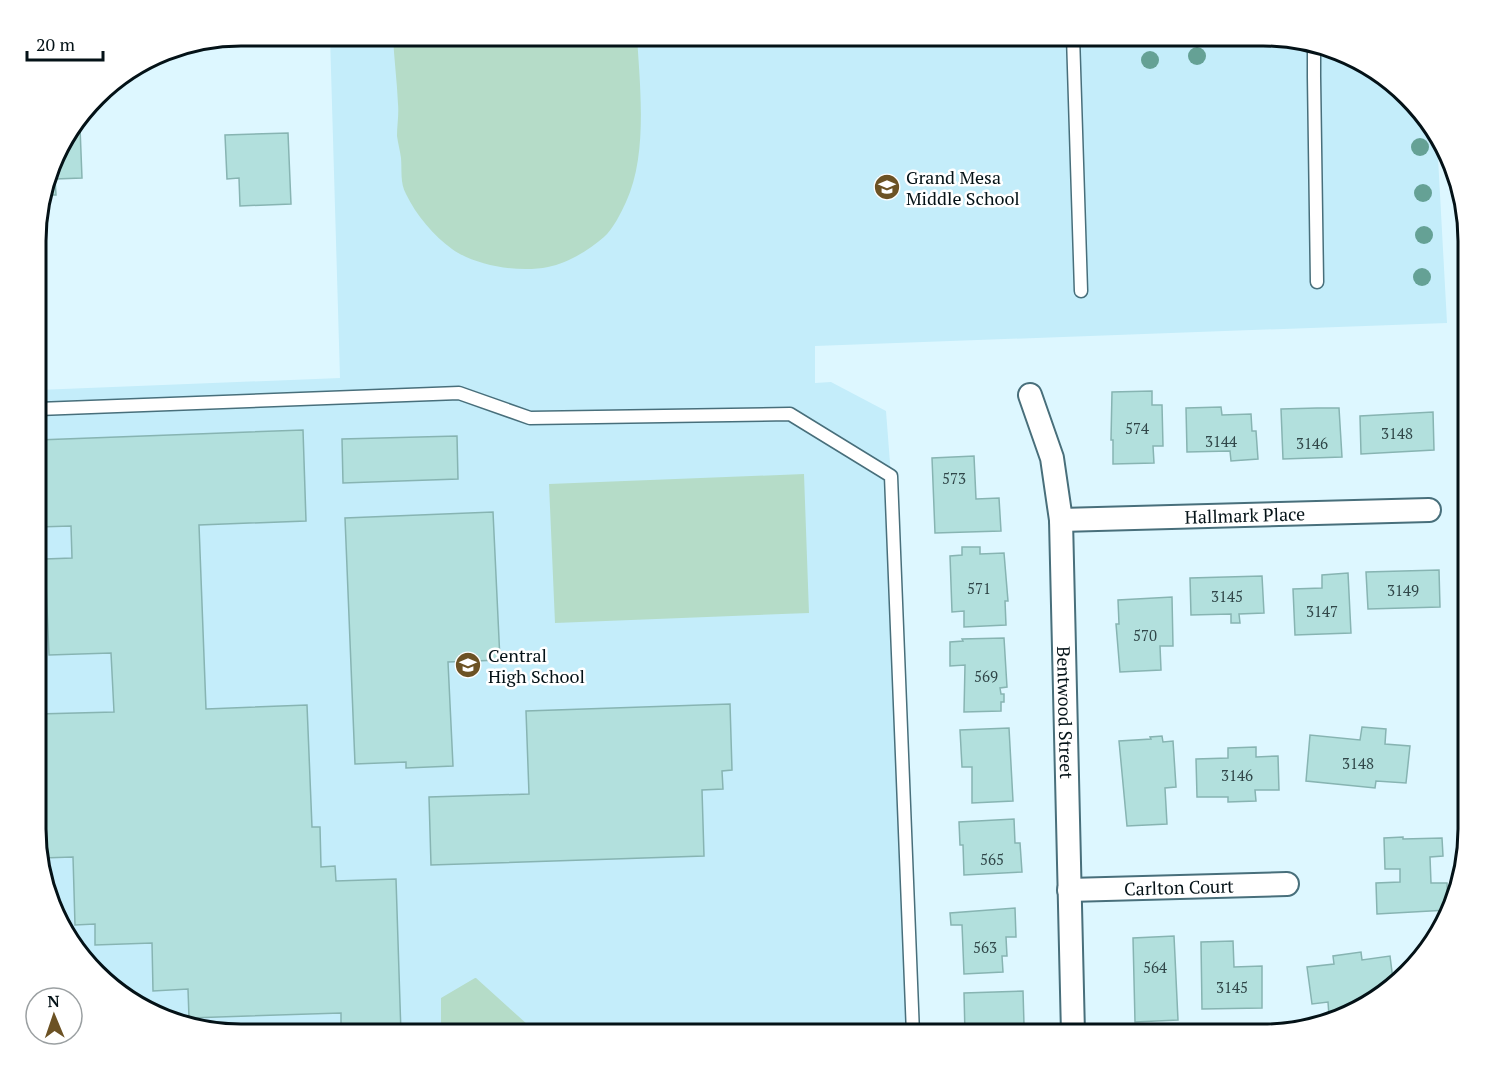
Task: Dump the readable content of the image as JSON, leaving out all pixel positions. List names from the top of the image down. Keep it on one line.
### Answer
{"streets":{"street":["Hallmark Place","Bentwood Street","Carlton Court"]},"crossings":[["Hallmark Place","Bentwood Street"],["Bentwood Street","Carlton Court"]],"places":{"school or university":["Grand Mesa Middle School","Central High School"]},"house_numbers":["574","3148","3144","3146","573","571","3149","3145","3147","570","569","3148","3146","565","563","564","3145"],"scale_bar":"20 m","north":"top"}
